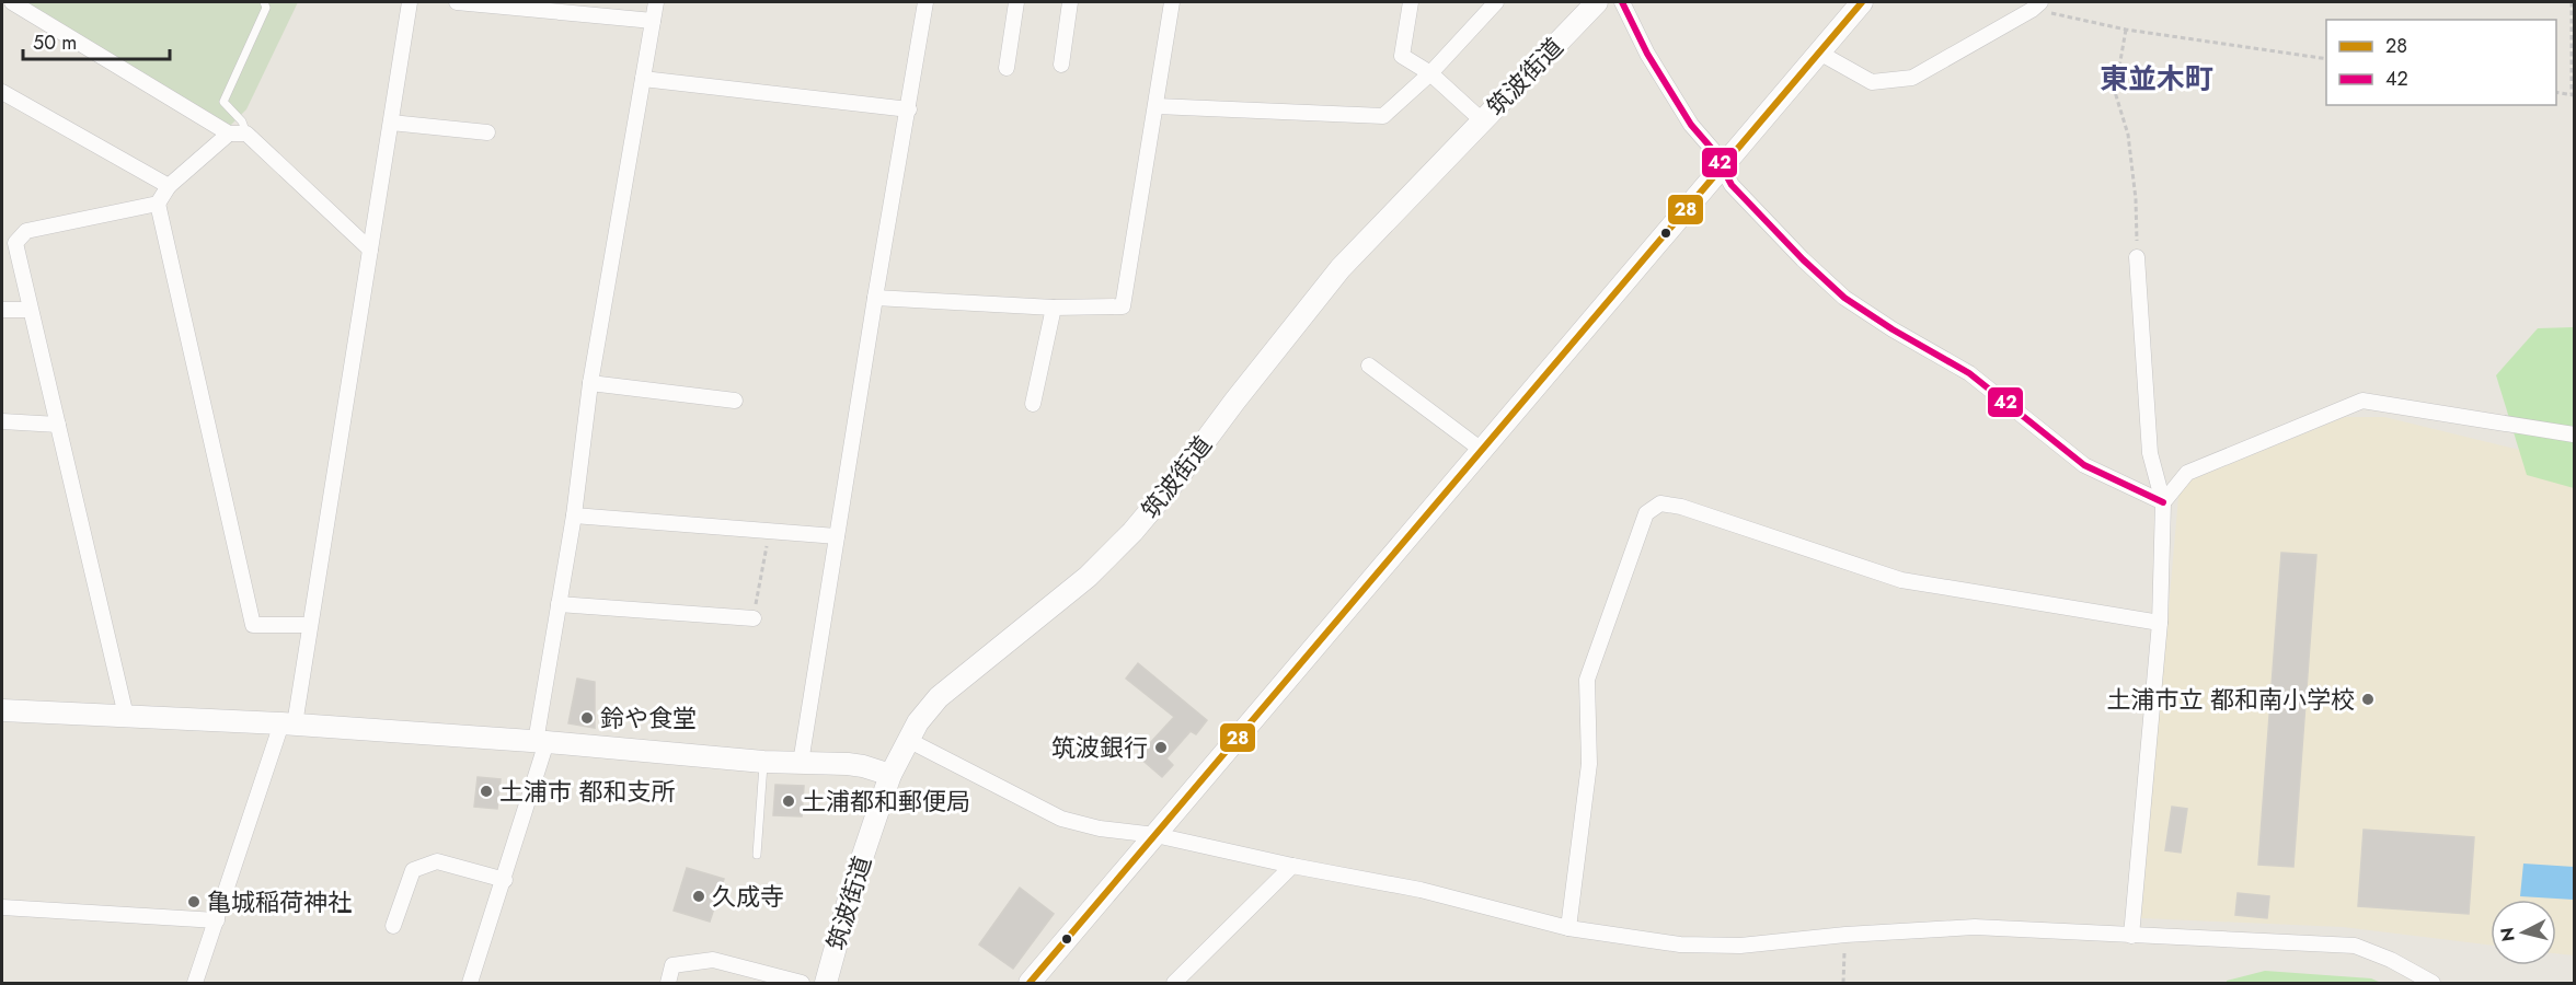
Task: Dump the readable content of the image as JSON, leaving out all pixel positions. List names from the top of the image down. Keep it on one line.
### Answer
{"streets":{"street":["筑波街道"]},"districts":["東並木町"],"places":["土浦市立 都和南小学校","鈴や食堂","筑波銀行","土浦市 都和支所","土浦都和郵便局","久成寺","亀城稲荷神社"],"lines":["transit line 28","transit line 42"],"legend":["28","42"],"scale_bar":"50 m","north":"left"}
